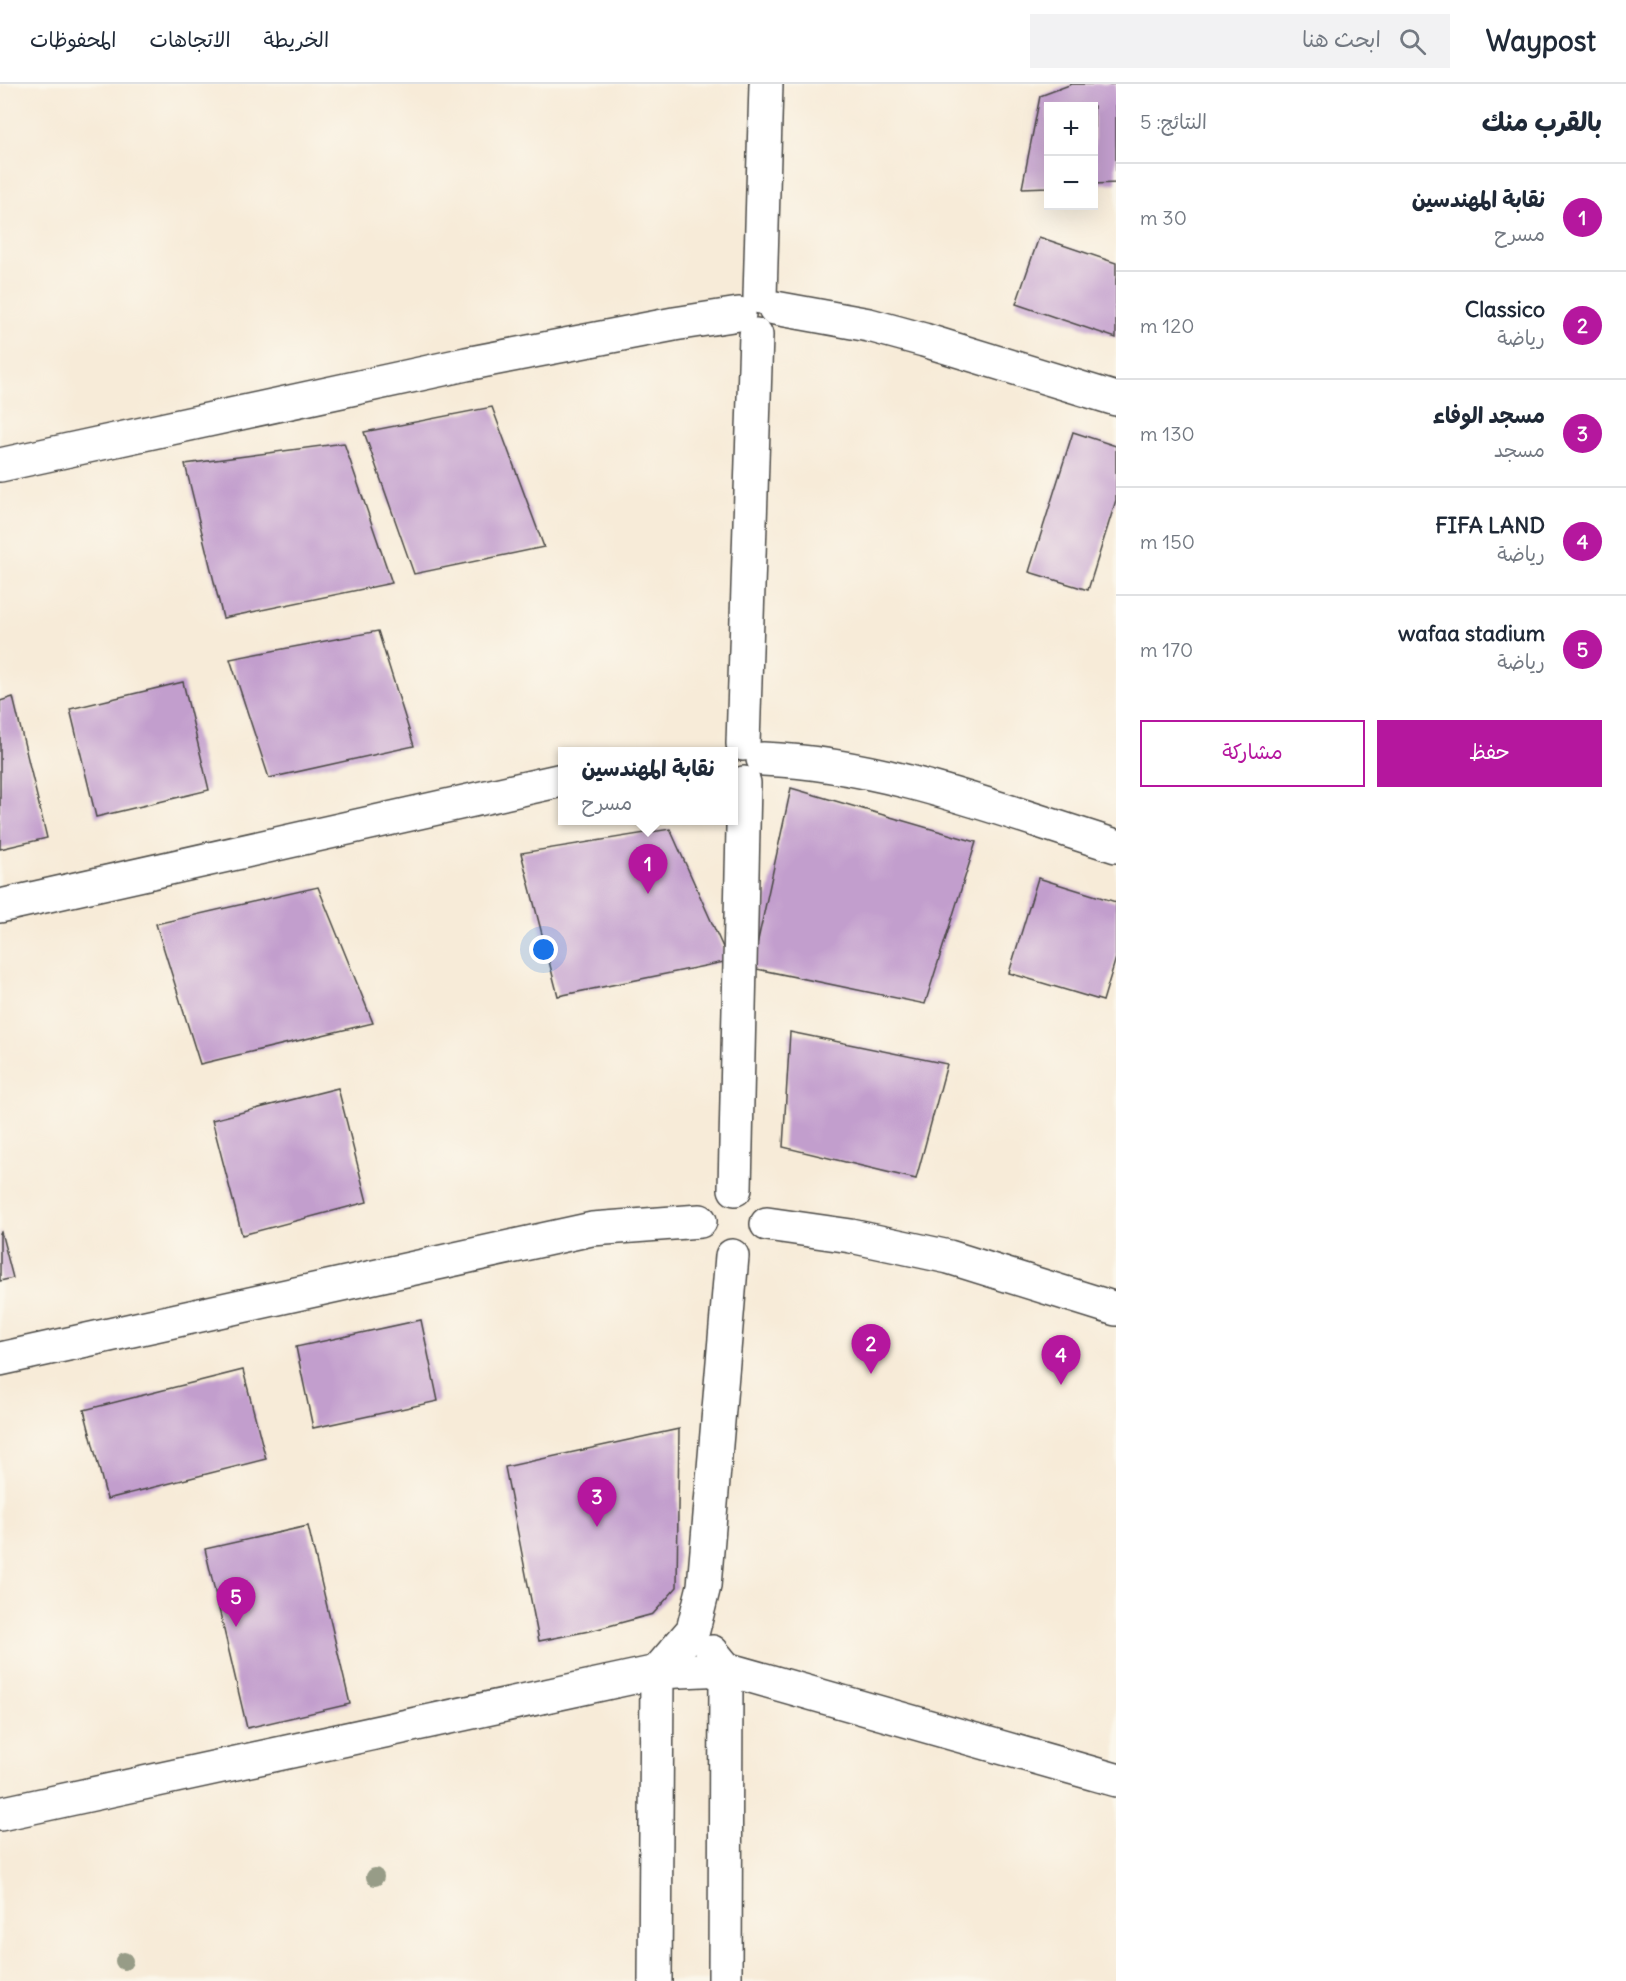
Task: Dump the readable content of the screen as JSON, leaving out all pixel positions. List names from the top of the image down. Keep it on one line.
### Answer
{"page":{"header":"Waypost","search":"ابحث هنا","nav":["الخريطة","الاتجاهات","المحفوظات"],"heading":["بالقرب منك","النتائج: 5"],"map_buttons":["+","−"],"list":[{"mark":"1","name":"نقابة المهندسين","note":"مسرح","value":"30 m"},{"mark":"2","name":"Classico","note":"رياضة","value":"120 m"},{"mark":"3","name":"مسجد الوفاء","note":"مسجد","value":"130 m"},{"mark":"4","name":"FIFA LAND","note":"رياضة","value":"150 m"},{"mark":"5","name":"wafaa stadium","note":"رياضة","value":"170 m"}],"buttons":["حفظ","مشاركة"],"popup":["نقابة المهندسين","مسرح"],"pins":["1","2","4","3","5"]}}
